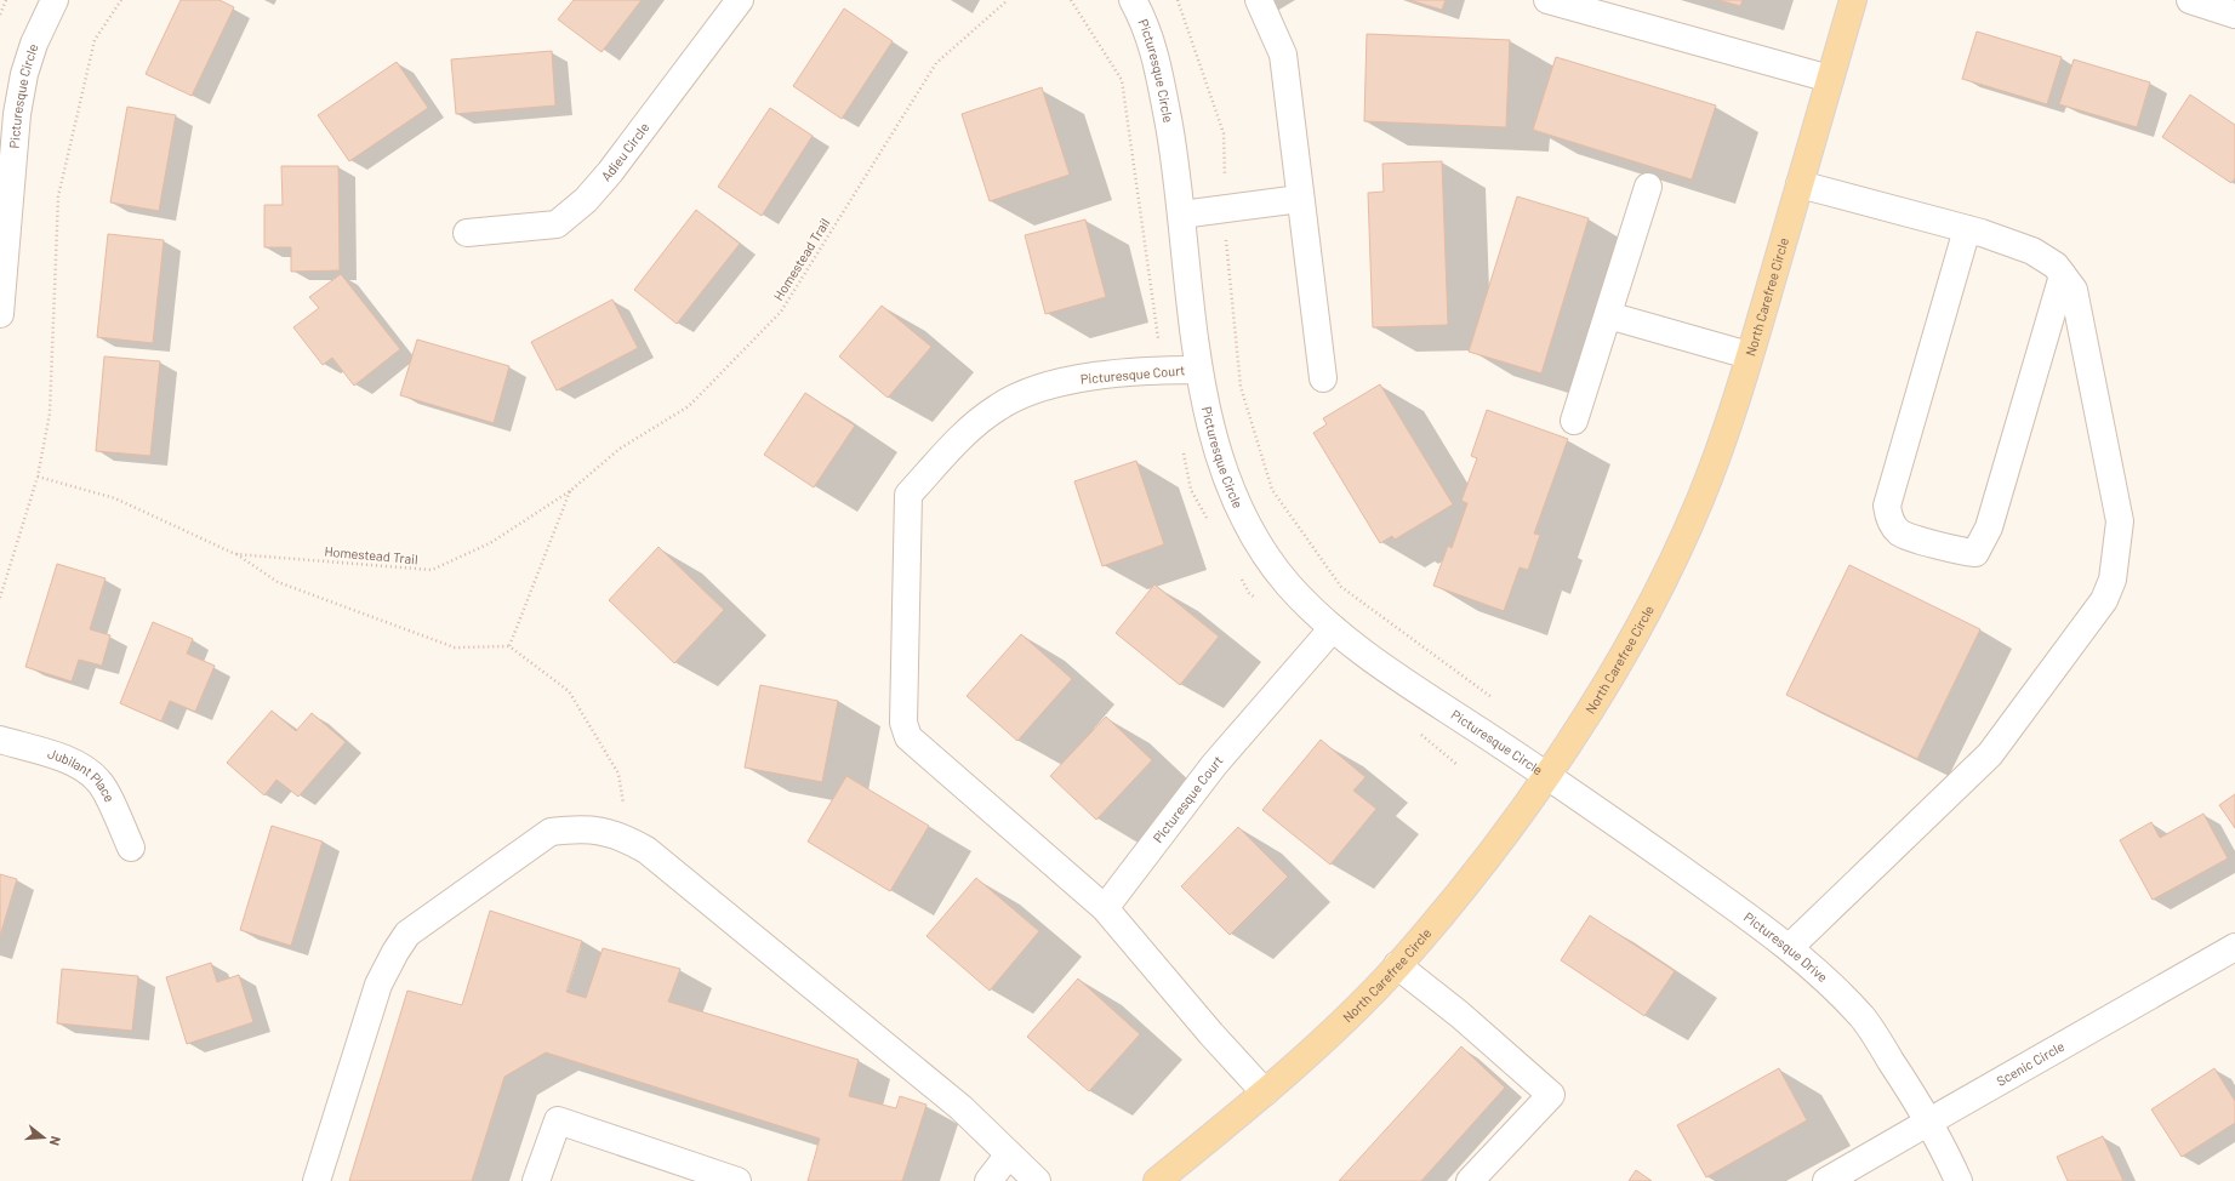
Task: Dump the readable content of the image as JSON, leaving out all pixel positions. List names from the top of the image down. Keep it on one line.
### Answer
{"streets":{"main road":["North Carefree Circle"],"street":["Picturesque Circle","Adieu Circle","Picturesque Court","Jubilant Place","Picturesque Drive","Scenic Circle"],"path":["Homestead Trail"]},"crossings":[["Picturesque Circle","North Carefree Circle"],["Picturesque Circle","Picturesque Court"],["Picturesque Circle","Picturesque Drive"],["North Carefree Circle","Picturesque Drive"],["Picturesque Drive","Scenic Circle"]],"north":"right"}
